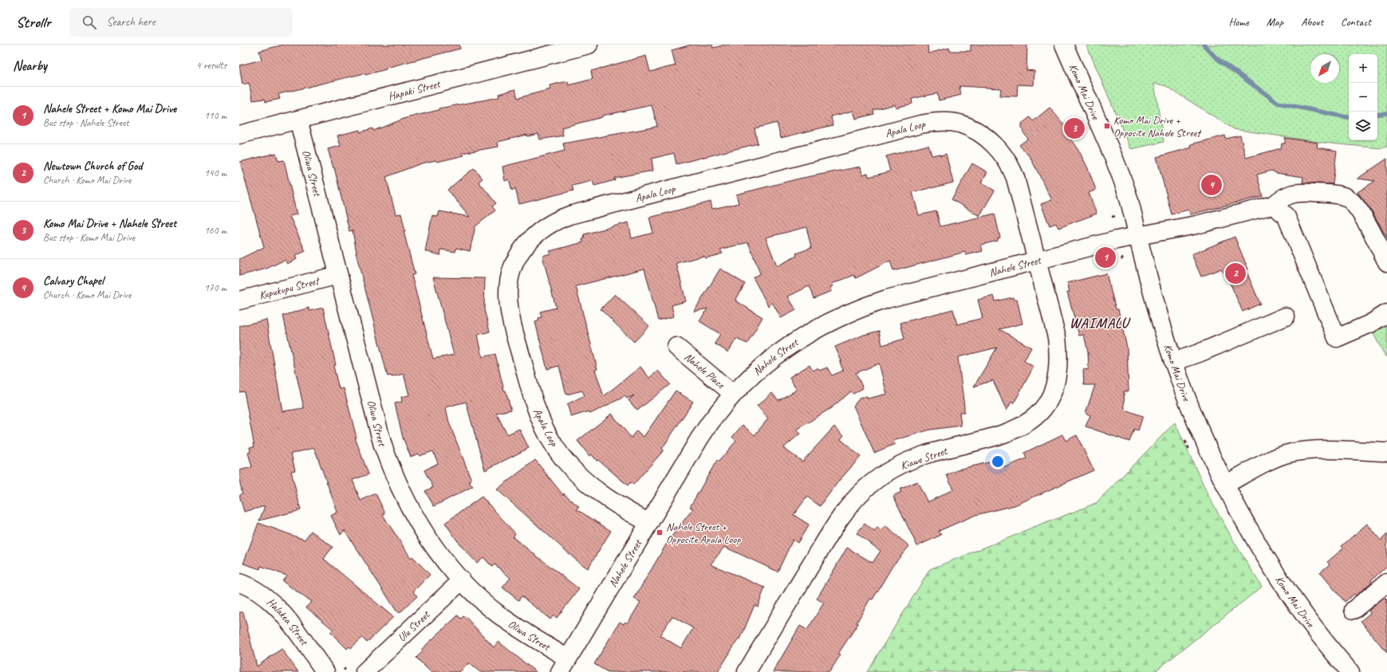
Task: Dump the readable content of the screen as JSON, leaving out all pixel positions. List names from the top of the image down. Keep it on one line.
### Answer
{"streets":{"street":["Hapaki Street","Komo Mai Drive","Apala Loop","Oliwa Street","Nahele Street","Kupukupu Street","Nahele Place","Kiawe Street","Halakea Street","Ulu Street"]},"crossings":[["Hapaki Street","Oliwa Street"],["Komo Mai Drive","Nahele Street"],["Apala Loop","Nahele Street"],["Apala Loop","Kiawe Street"],["Oliwa Street","Nahele Street"],["Oliwa Street","Kupukupu Street"],["Oliwa Street","Ulu Street"],["Nahele Street","Nahele Place"],["Nahele Street","Kiawe Street"]],"districts":["WAIMALU"],"places":{"transit":["Komo Mai Drive + Opposite Nahele Street","Nahele Street + Opposite Apala Loop"]},"north":"bottom left","page":{"header":"Strollr","search":"Search here","nav":["Home","Map","About","Contact"],"heading":["Nearby","4 results"],"map_buttons":["+","−"],"list":[{"mark":"1","name":"Nahele Street + Komo Mai Drive","note":"Bus stop · Nahele Street","value":"110 m"},{"mark":"2","name":"Newtown Church of God","note":"Church · Komo Mai Drive","value":"140 m"},{"mark":"3","name":"Komo Mai Drive + Nahele Street","note":"Bus stop · Komo Mai Drive","value":"160 m"},{"mark":"4","name":"Calvary Chapel","note":"Church · Komo Mai Drive","value":"170 m"}],"pins":["3","4","1","2"]}}
